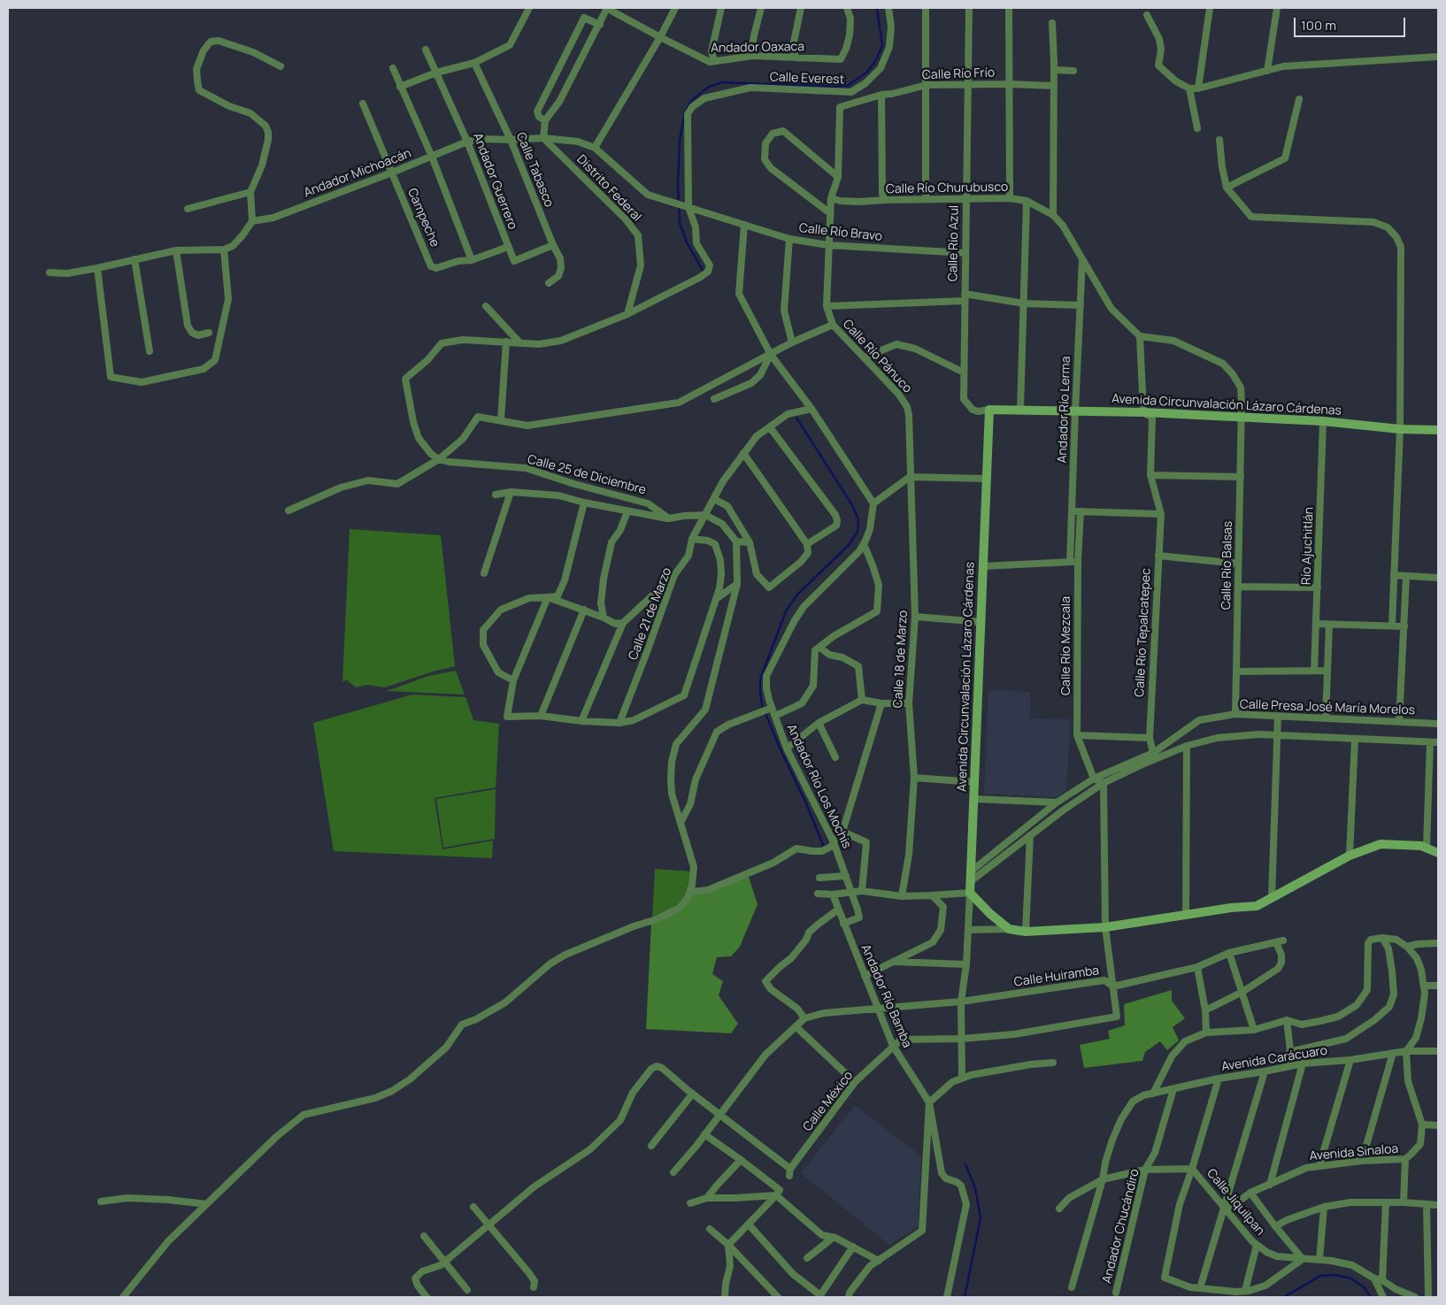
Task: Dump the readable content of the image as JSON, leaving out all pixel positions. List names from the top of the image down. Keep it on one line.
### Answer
{"streets":{"street":["Andador Oaxaca","Calle Río Frío","Calle Everest","Calle Tabasco","Andador Michoacán","Andador Guerrero","Distrito Federal","Calle Río Churubusco","Campeche","Calle Río Bravo","Calle Río Azul","Calle Río Pánuco","Avenida Circunvalación Lázaro Cárdenas","Andador Río Lerma","Calle 25 de Diciembre","Río Ajuchitlán","Calle Río Balsas","Calle 21 de Marzo","Calle Río Tepalcatepec","Calle Río Mezcala","Calle 18 de Marzo","Calle Presa José María Morelos","Andador Río Los Mochis","Calle Huiramba","Andador Río Bamba","Avenida Carácuaro","Calle México","Avenida Sinaloa","Calle Jiquilpan","Andador Chucándiro"]},"crossings":[["Calle Río Frío","Calle Río Azul"],["Calle Río Frío","Calle Río Pánuco"],["Calle Everest","Calle Río Bravo"],["Calle Tabasco","Andador Michoacán"],["Calle Tabasco","Andador Guerrero"],["Andador Michoacán","Andador Guerrero"],["Andador Michoacán","Distrito Federal"],["Andador Michoacán","Campeche"],["Andador Michoacán","Calle Río Bravo"],["Andador Guerrero","Campeche"],["Calle Río Churubusco","Calle Río Azul"],["Calle Río Churubusco","Calle Río Pánuco"],["Calle Río Churubusco","Andador Río Lerma"],["Calle Río Bravo","Calle Río Azul"],["Calle Río Bravo","Calle Río Pánuco"],["Calle Río Azul","Avenida Circunvalación Lázaro Cárdenas"],["Calle Río Pánuco","Calle 18 de Marzo"],["Avenida Circunvalación Lázaro Cárdenas","Andador Río Lerma"],["Avenida Circunvalación Lázaro Cárdenas","Río Ajuchitlán"],["Avenida Circunvalación Lázaro Cárdenas","Calle Río Balsas"],["Avenida Circunvalación Lázaro Cárdenas","Calle Río Tepalcatepec"],["Avenida Circunvalación Lázaro Cárdenas","Calle Presa José María Morelos"],["Calle Río Balsas","Calle Presa José María Morelos"],["Calle Río Tepalcatepec","Calle Presa José María Morelos"],["Calle Río Mezcala","Calle Presa José María Morelos"],["Andador Río Los Mochis","Andador Río Bamba"],["Calle Huiramba","Andador Río Bamba"],["Calle Huiramba","Calle México"],["Andador Río Bamba","Calle México"],["Avenida Carácuaro","Avenida Sinaloa"],["Avenida Carácuaro","Calle Jiquilpan"],["Avenida Carácuaro","Andador Chucándiro"],["Avenida Sinaloa","Calle Jiquilpan"],["Calle Jiquilpan","Andador Chucándiro"]],"scale_bar":"100 m"}
